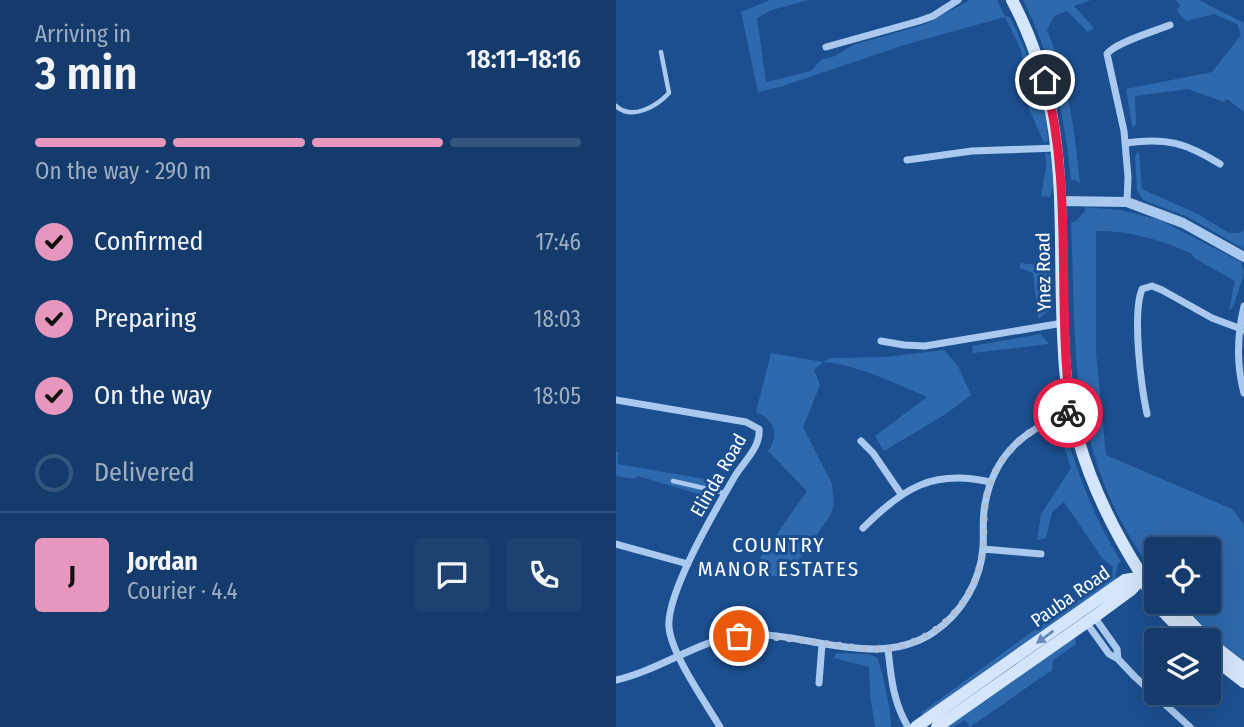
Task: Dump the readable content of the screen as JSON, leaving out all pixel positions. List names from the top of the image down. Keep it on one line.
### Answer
{"streets":{"main road":["Ynez Road","Pauba Road"],"street":["Elinda Road"]},"crossings":[["Ynez Road","Pauba Road"]],"districts":["COUNTRY MANOR ESTATES"],"page":{"heading":["3 min","Arriving in","18:11–18:16"],"panel":["Jordan","Courier · 4.4"],"bar":"On the way · 290 m","list":[["Confirmed","17:46"],["Preparing","18:03"],["On the way","18:05"],"Delivered"],"round":"J"}}
